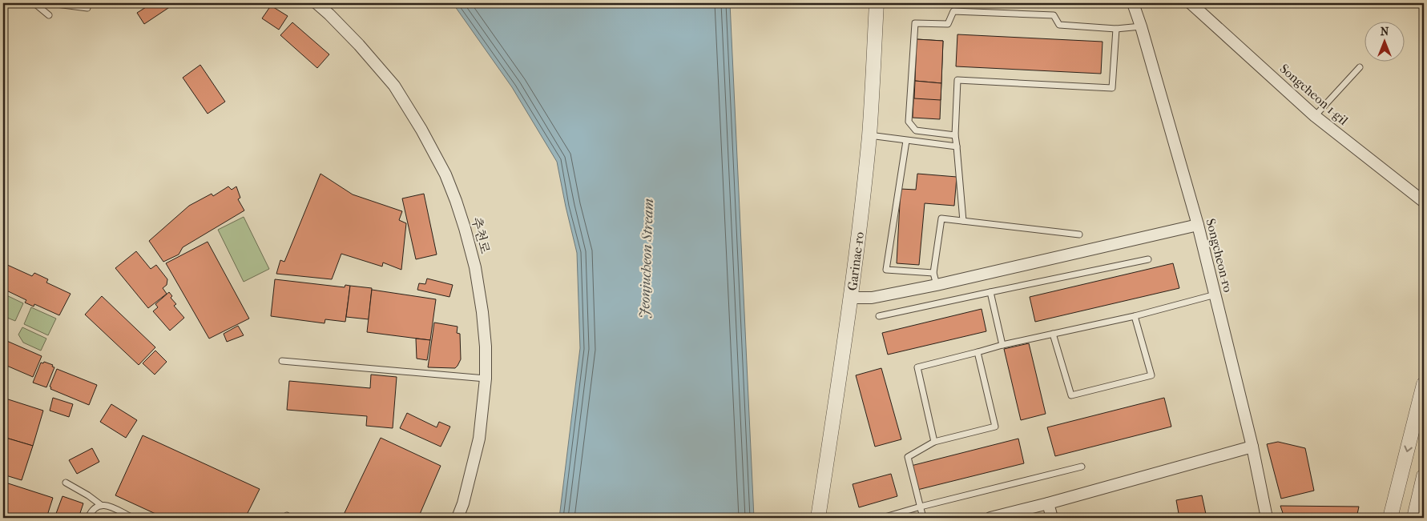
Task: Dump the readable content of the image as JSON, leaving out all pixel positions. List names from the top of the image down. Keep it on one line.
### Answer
{"streets":{"street":["Songcheon 1-gil","추천로","Songcheon-ro","Garinae-ro"]},"water":["Jeonjucheon Stream"],"north":"top"}
